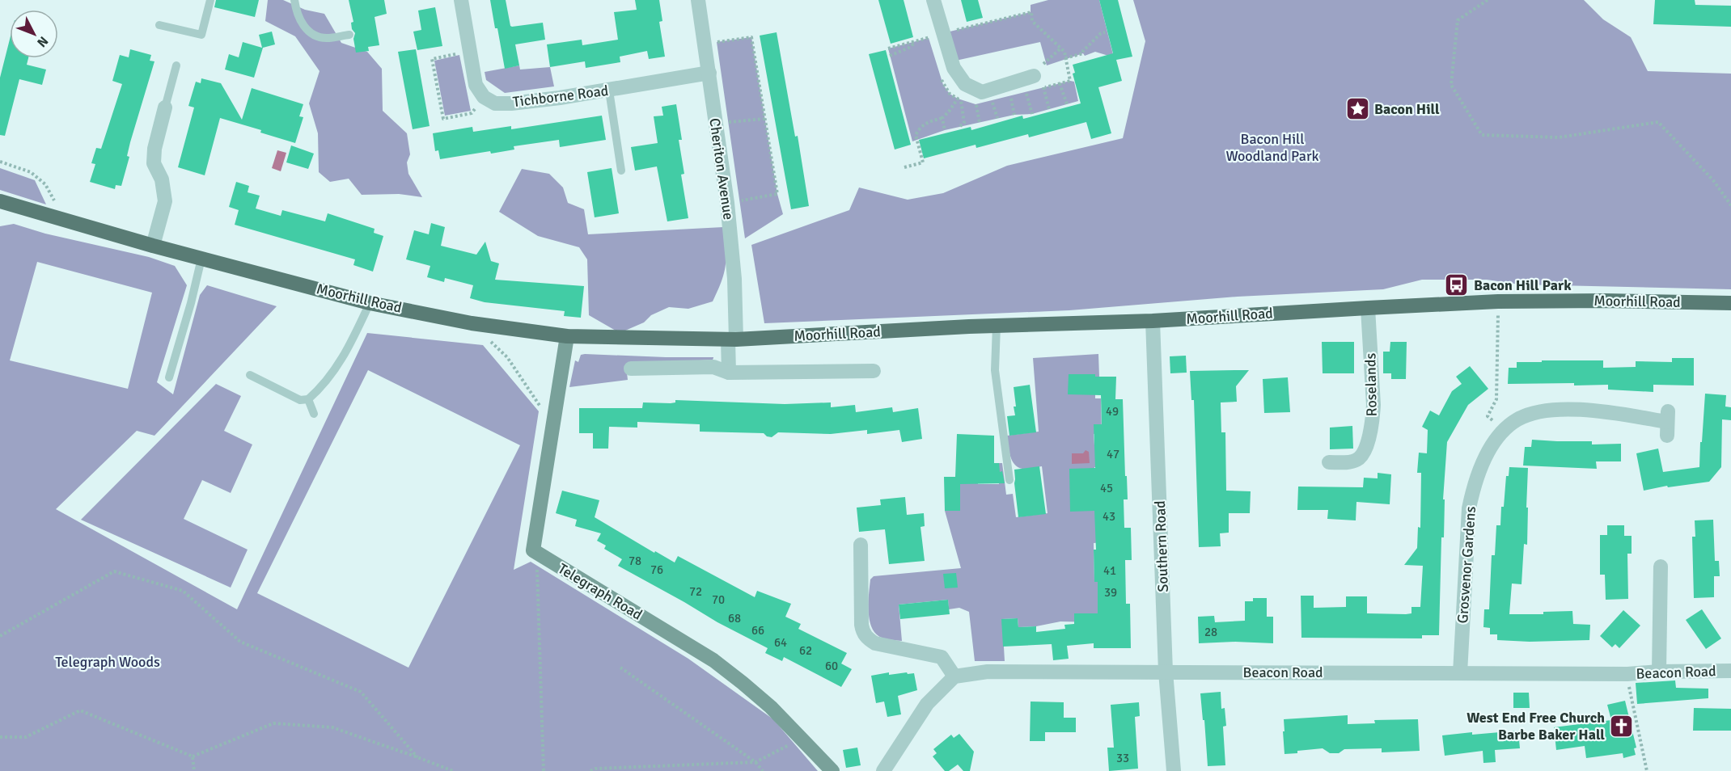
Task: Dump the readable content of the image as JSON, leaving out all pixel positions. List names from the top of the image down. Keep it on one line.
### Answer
{"streets":{"main road":["Moorhill Road"],"street":["Tichborne Road","Cheriton Avenue","Roselands","Southern Road","Grosvenor Gardens","Telegraph Road","Beacon Road"]},"crossings":[["Tichborne Road","Cheriton Avenue"],["Cheriton Avenue","Moorhill Road"],["Moorhill Road","Roselands"],["Moorhill Road","Southern Road"],["Southern Road","Beacon Road"],["Grosvenor Gardens","Beacon Road"]],"parks":["Bacon Hill Woodland Park","Telegraph Woods"],"places":{"place":["Bacon Hill"],"bus stop":["Bacon Hill Park"],"church":["West End Free Church Barbe Baker Hall"]},"house_numbers":["49","47","45","43","78","76","41","72","39","70","68","66","28","64","62","60","33"],"north":"bottom right"}
